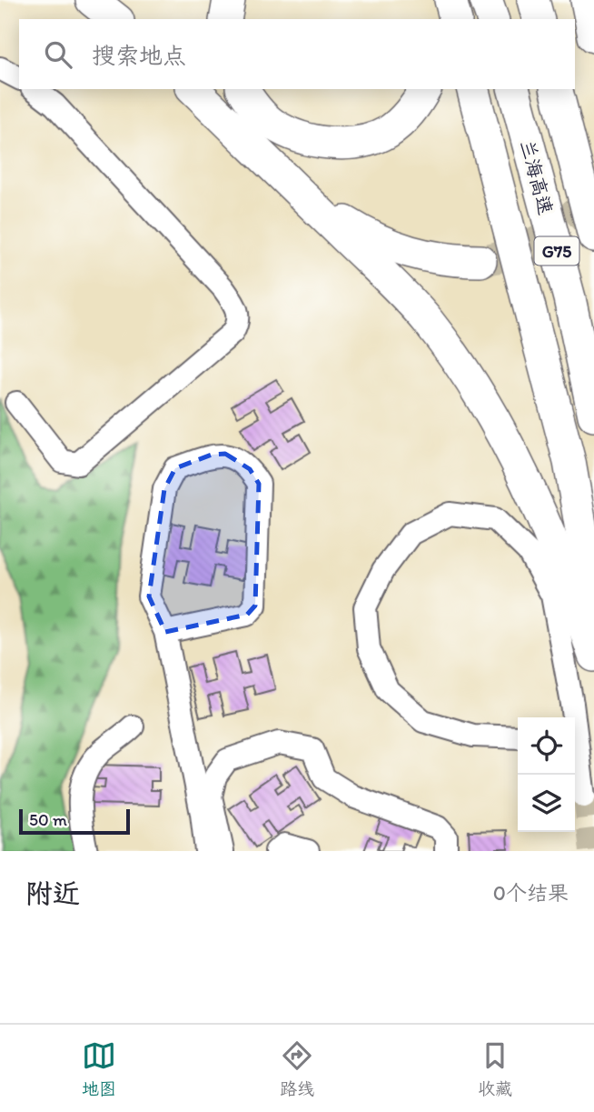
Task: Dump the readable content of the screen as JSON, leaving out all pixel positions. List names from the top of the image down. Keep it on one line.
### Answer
{"streets":{"highway":["兰海高速","G75"]},"scale_bar":"50 m","page":{"search":"搜索地点","scale":"50 m","heading":["附近","0个结果"],"nav":["地图","路线","收藏"]}}
